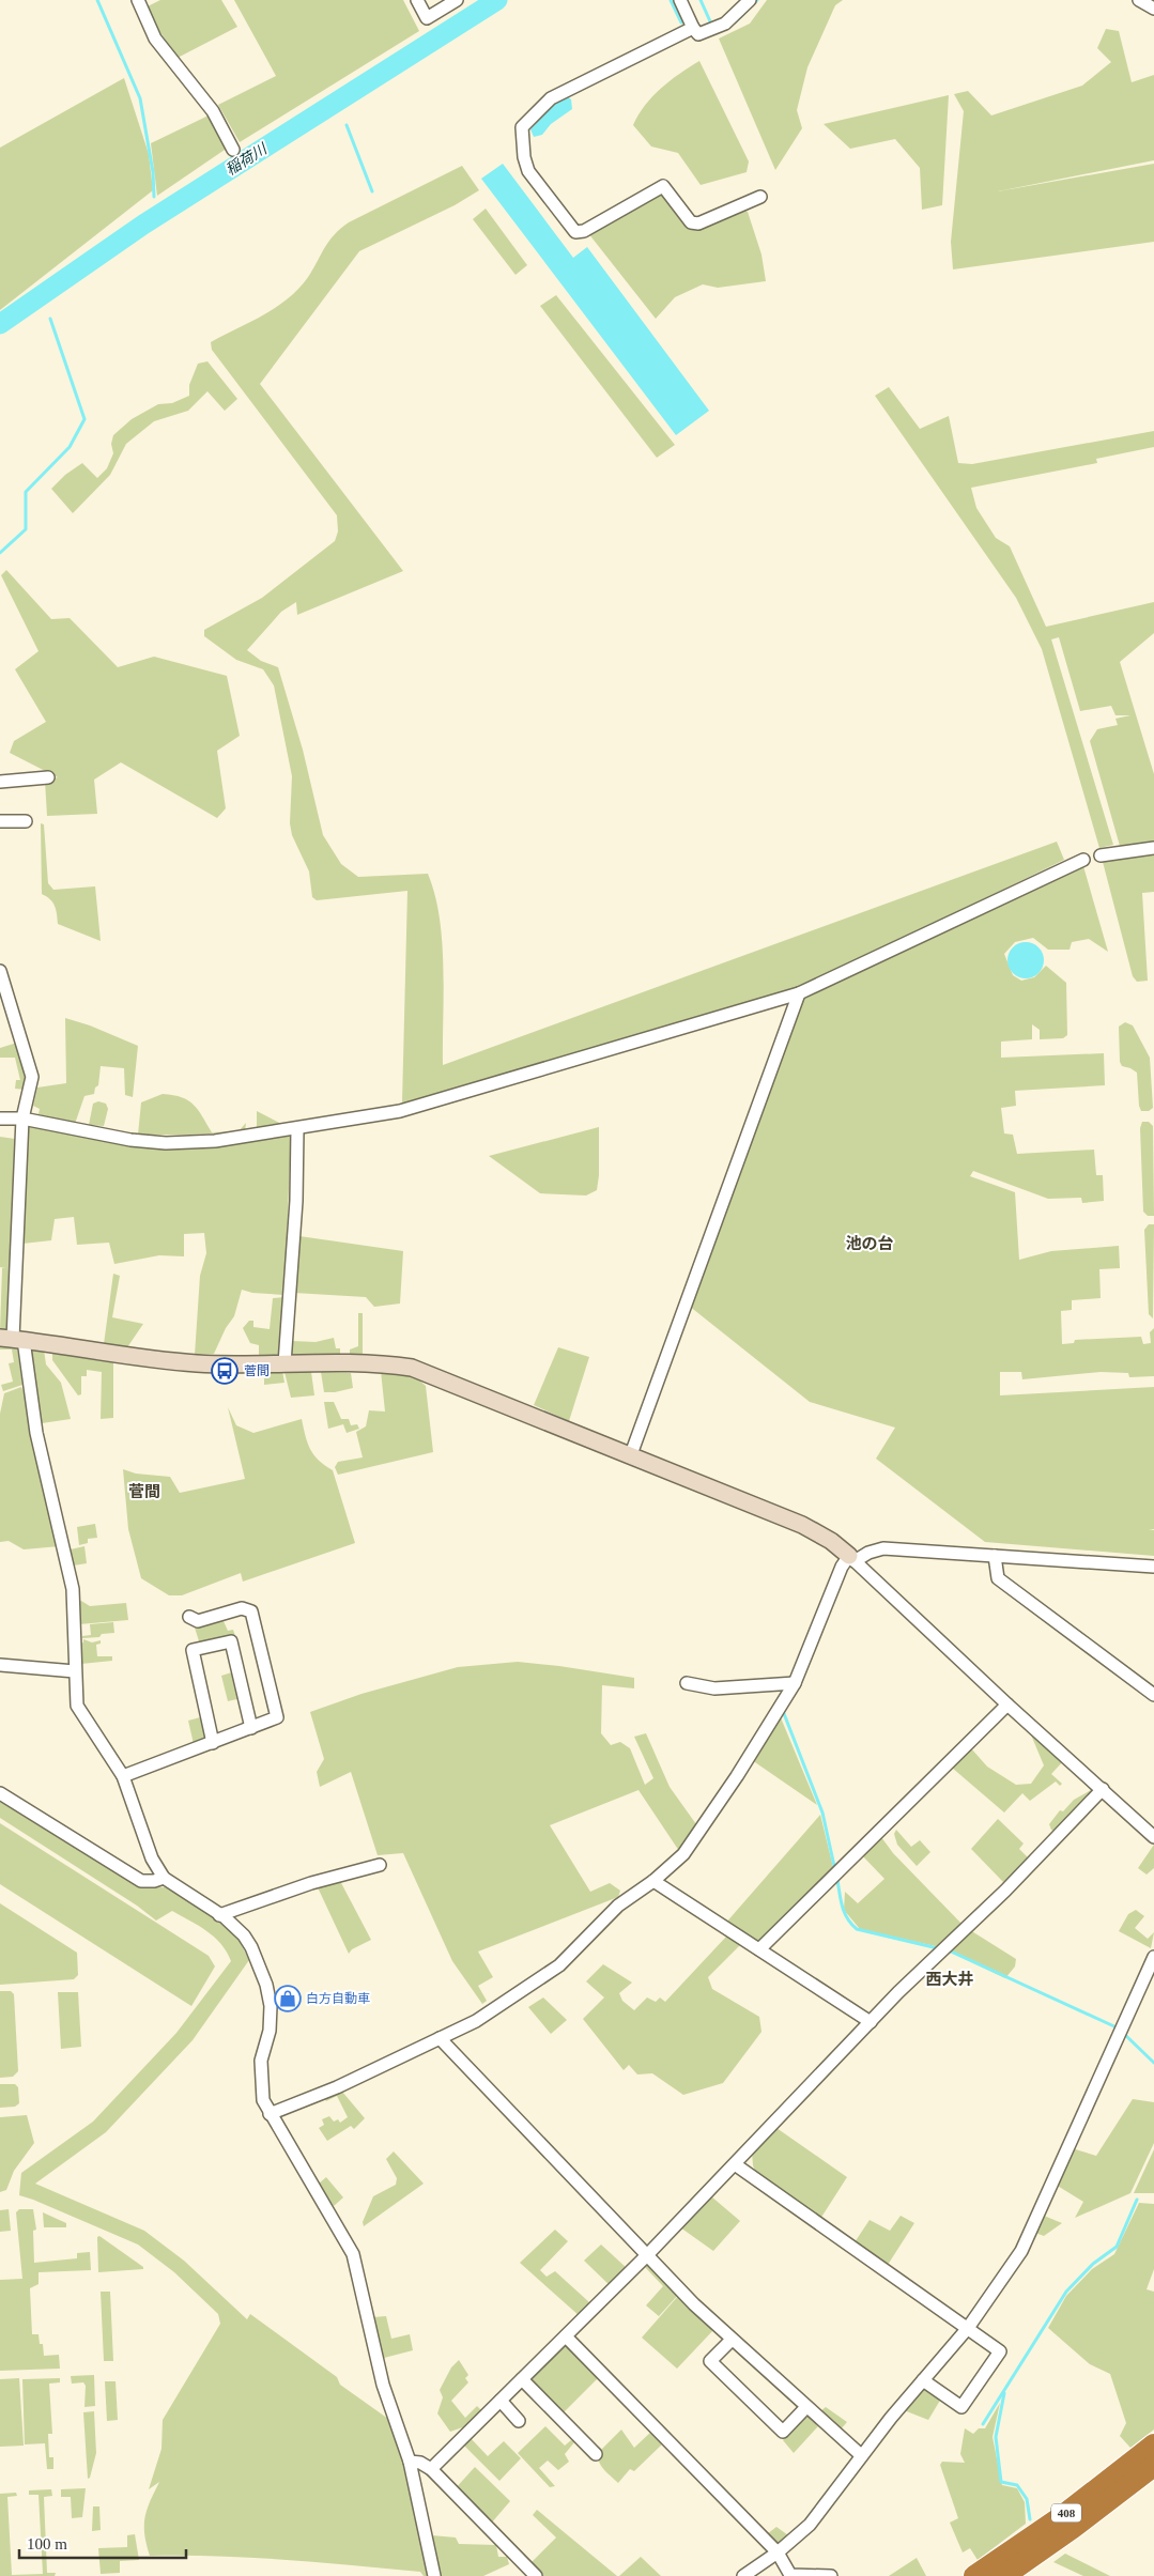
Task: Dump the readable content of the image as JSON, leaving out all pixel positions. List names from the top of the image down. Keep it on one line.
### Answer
{"streets":{"highway":["408"]},"districts":["池の台","菅間","西大井"],"water":["稲荷川"],"places":{"bus stop":["菅間"],"shop":["白方自動車"]},"scale_bar":"100 m"}
